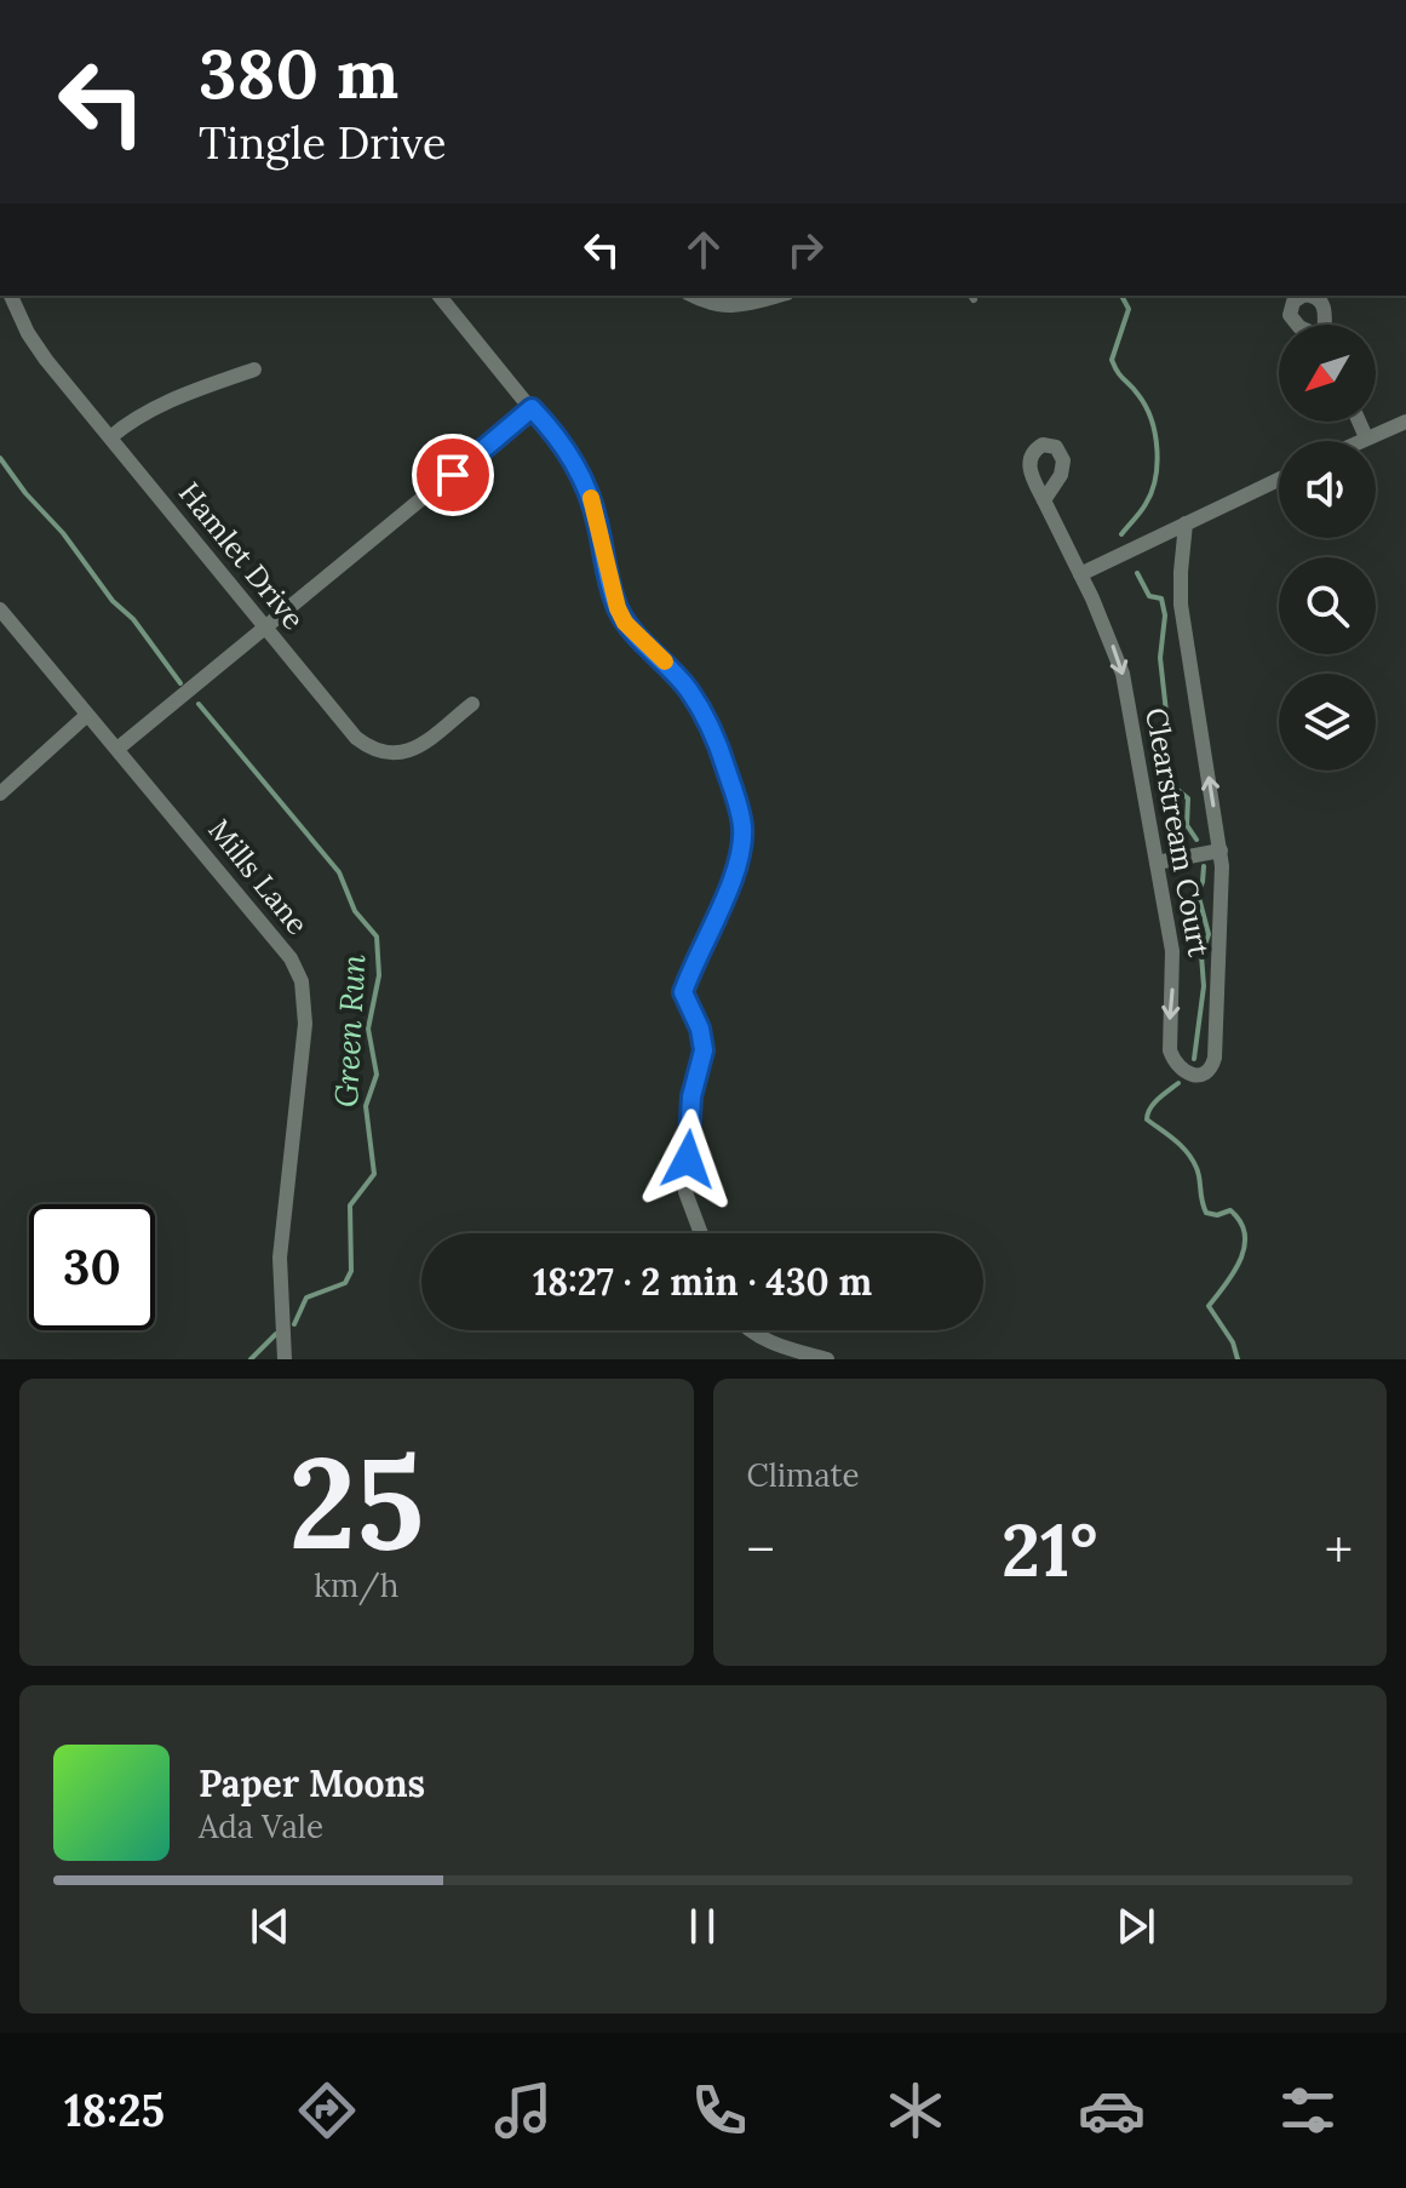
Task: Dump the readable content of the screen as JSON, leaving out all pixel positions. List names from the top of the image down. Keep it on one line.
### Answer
{"streets":{"street":["Hamlet Drive","Clearstream Court","Mills Lane"]},"water":["Green Run"],"north":"bottom left","page":{"turn":["380 m","Tingle Drive"],"limit":"30","trip":"18:27 · 2 min · 430 m","tile":[["25","km/h"],"Climate"],"heat":["−","21°","+"],"song":["Paper Moons","Ada Vale"],"tabs":"18:25"}}
